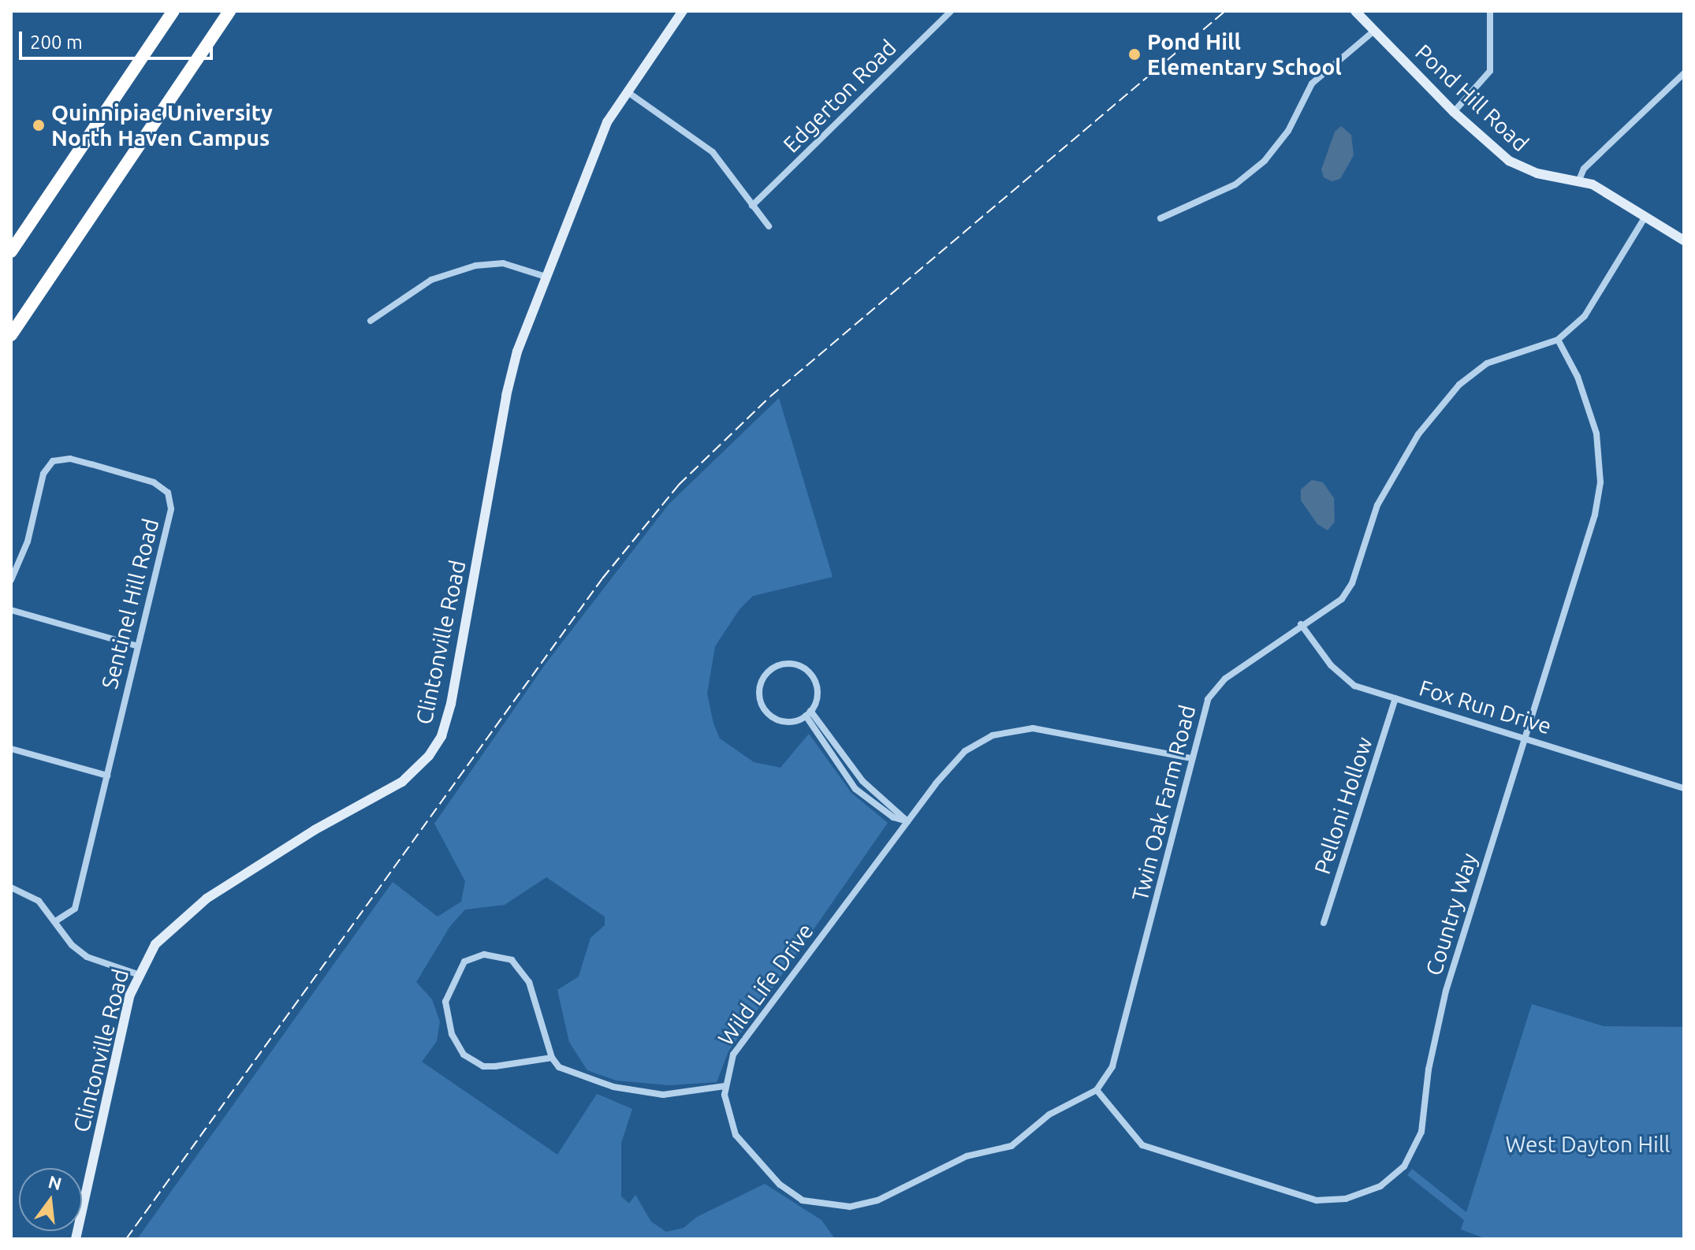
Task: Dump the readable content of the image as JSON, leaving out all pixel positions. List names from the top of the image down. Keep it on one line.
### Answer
{"streets":{"street":["Edgerton Road","Pond Hill Road","Sentinel Hill Road","Clintonville Road","Fox Run Drive","Twin Oak Farm Road","Pelloni Hollow","Country Way","Wild Life Drive"]},"crossings":[["Pond Hill Road","Twin Oak Farm Road"],["Fox Run Drive","Twin Oak Farm Road"],["Fox Run Drive","Pelloni Hollow"],["Fox Run Drive","Country Way"],["Twin Oak Farm Road","Country Way"],["Twin Oak Farm Road","Wild Life Drive"],["Country Way","Wild Life Drive"]],"parks":["West Dayton Hill"],"places":["Pond Hill Elementary School","Quinnipiac University North Haven Campus"],"scale_bar":"200 m","north":"top"}
